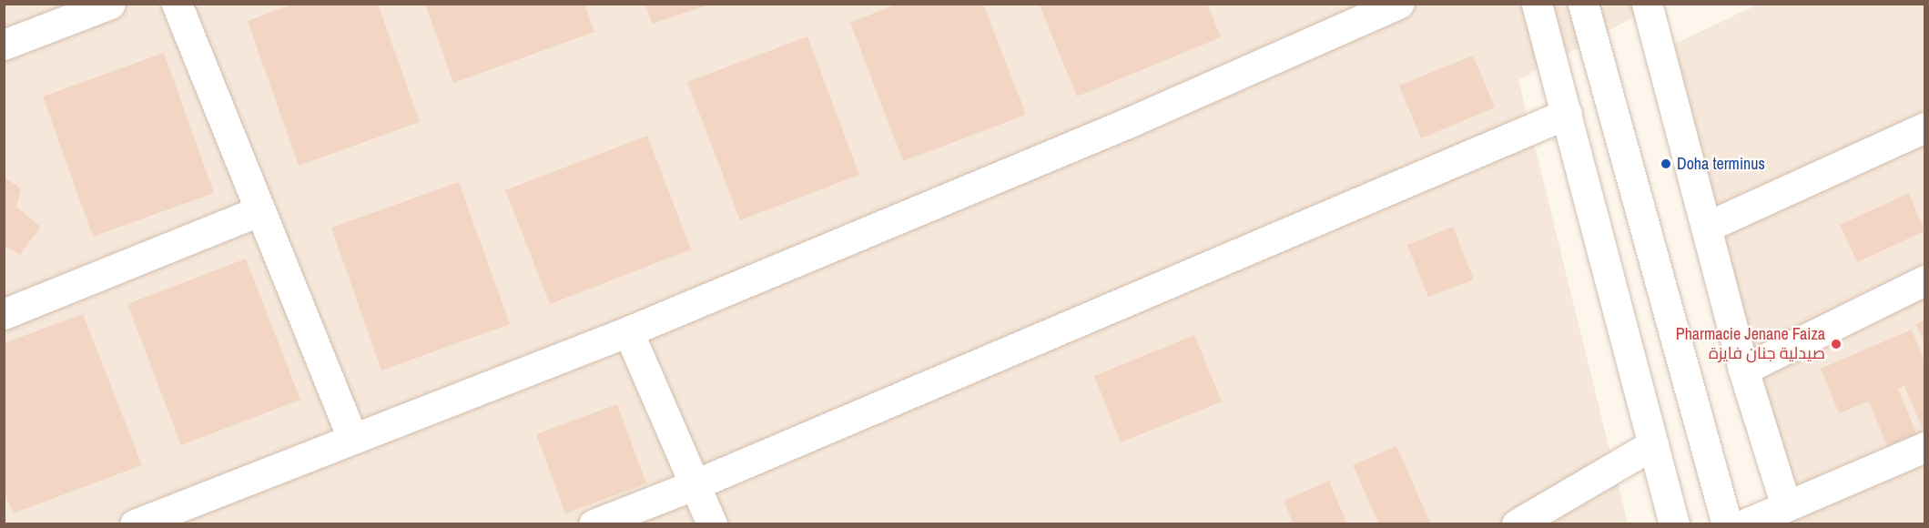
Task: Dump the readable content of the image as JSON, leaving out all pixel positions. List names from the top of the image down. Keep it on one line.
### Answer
{"places":["Doha terminus","Pharmacie Jenane Faiza صيدلية جنان فايزة"]}
